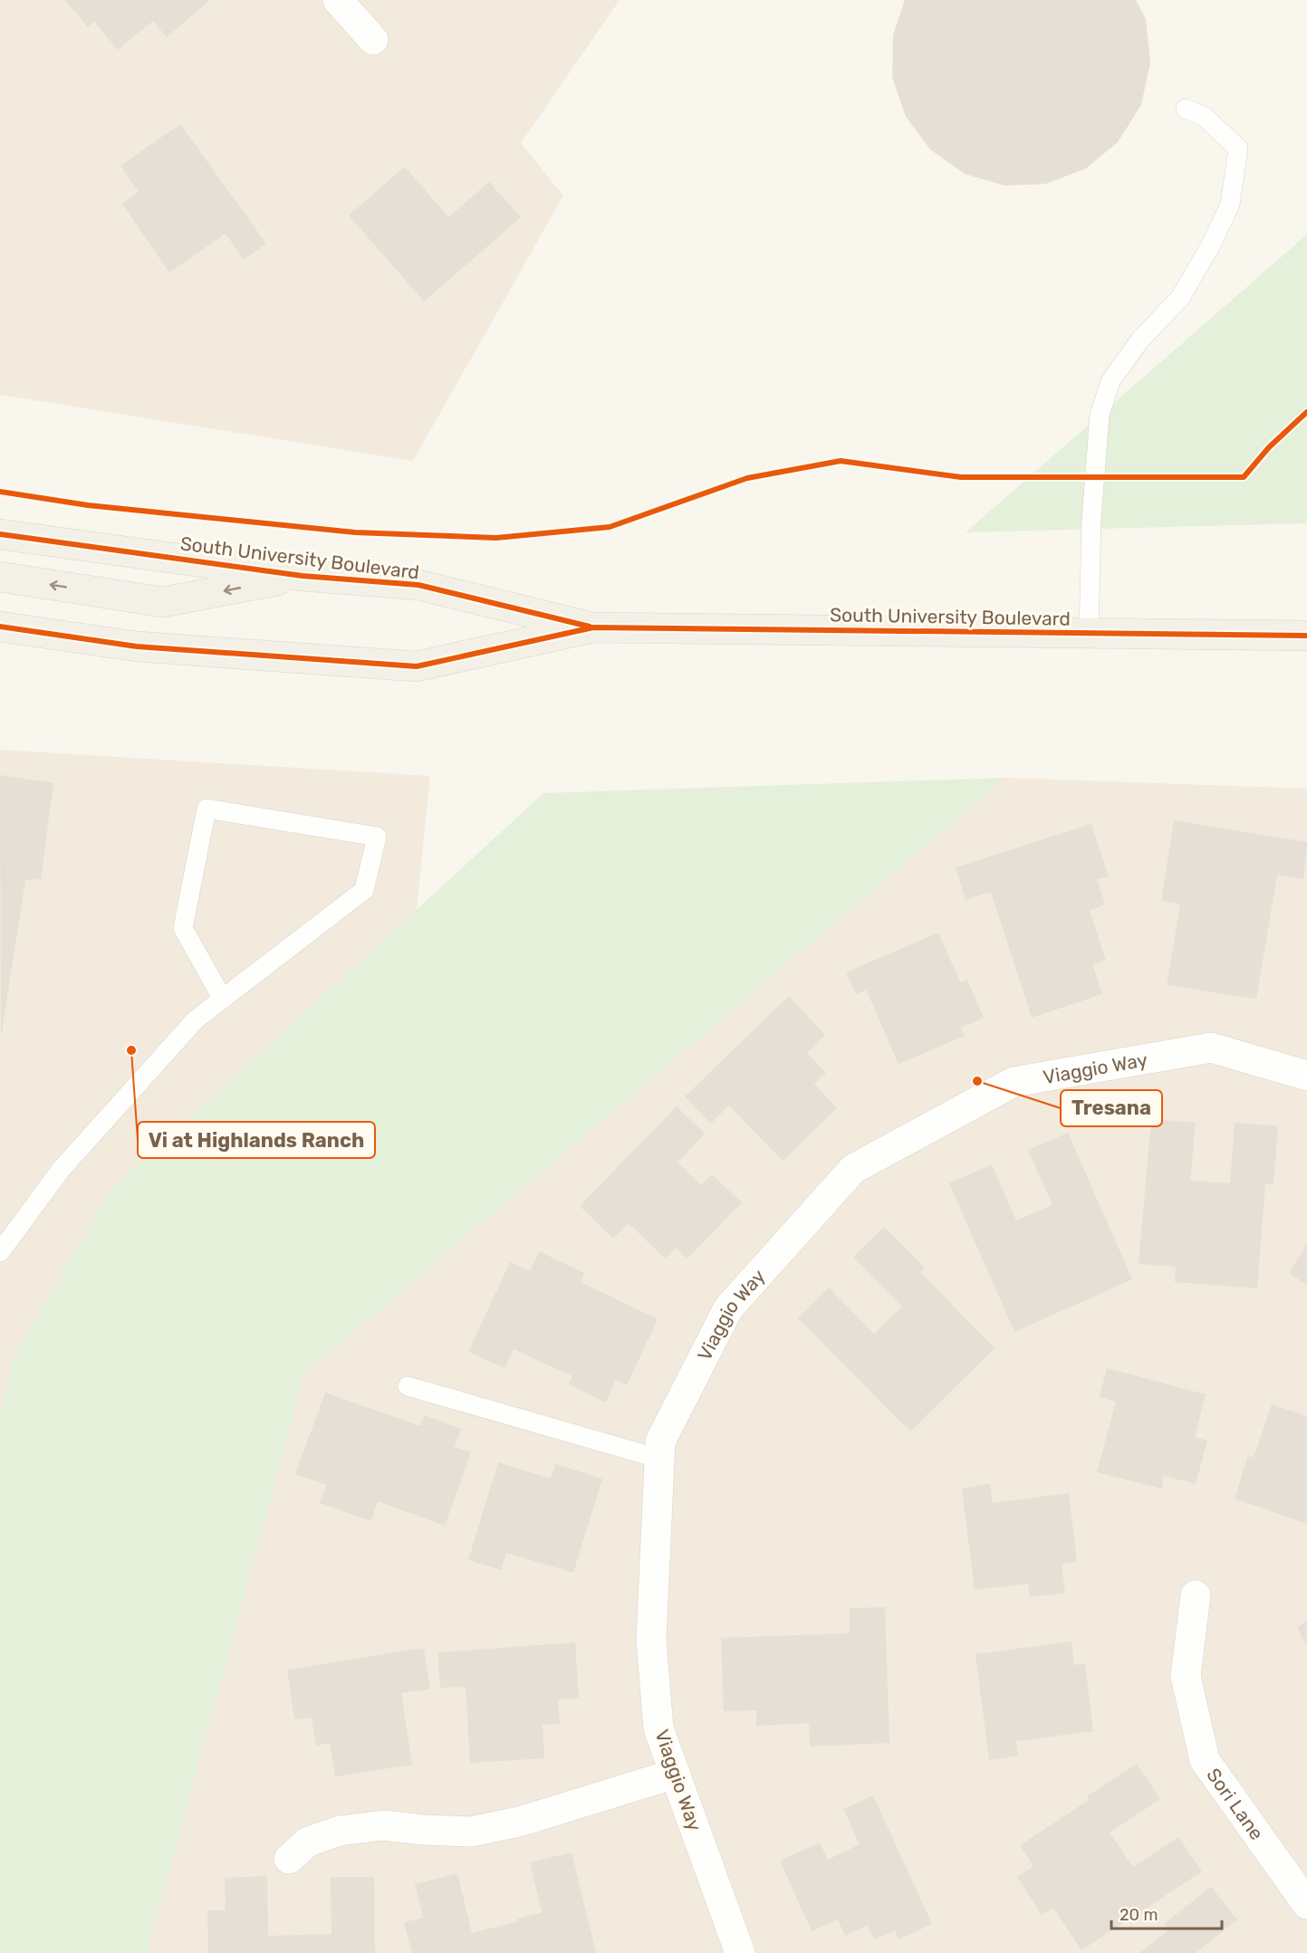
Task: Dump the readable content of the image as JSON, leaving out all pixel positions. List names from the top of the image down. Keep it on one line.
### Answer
{"streets":{"main road":["South University Boulevard"],"street":["Viaggio Way","Sori Lane"]},"places":["Vi at Highlands Ranch","Tresana"],"scale_bar":"20 m"}
